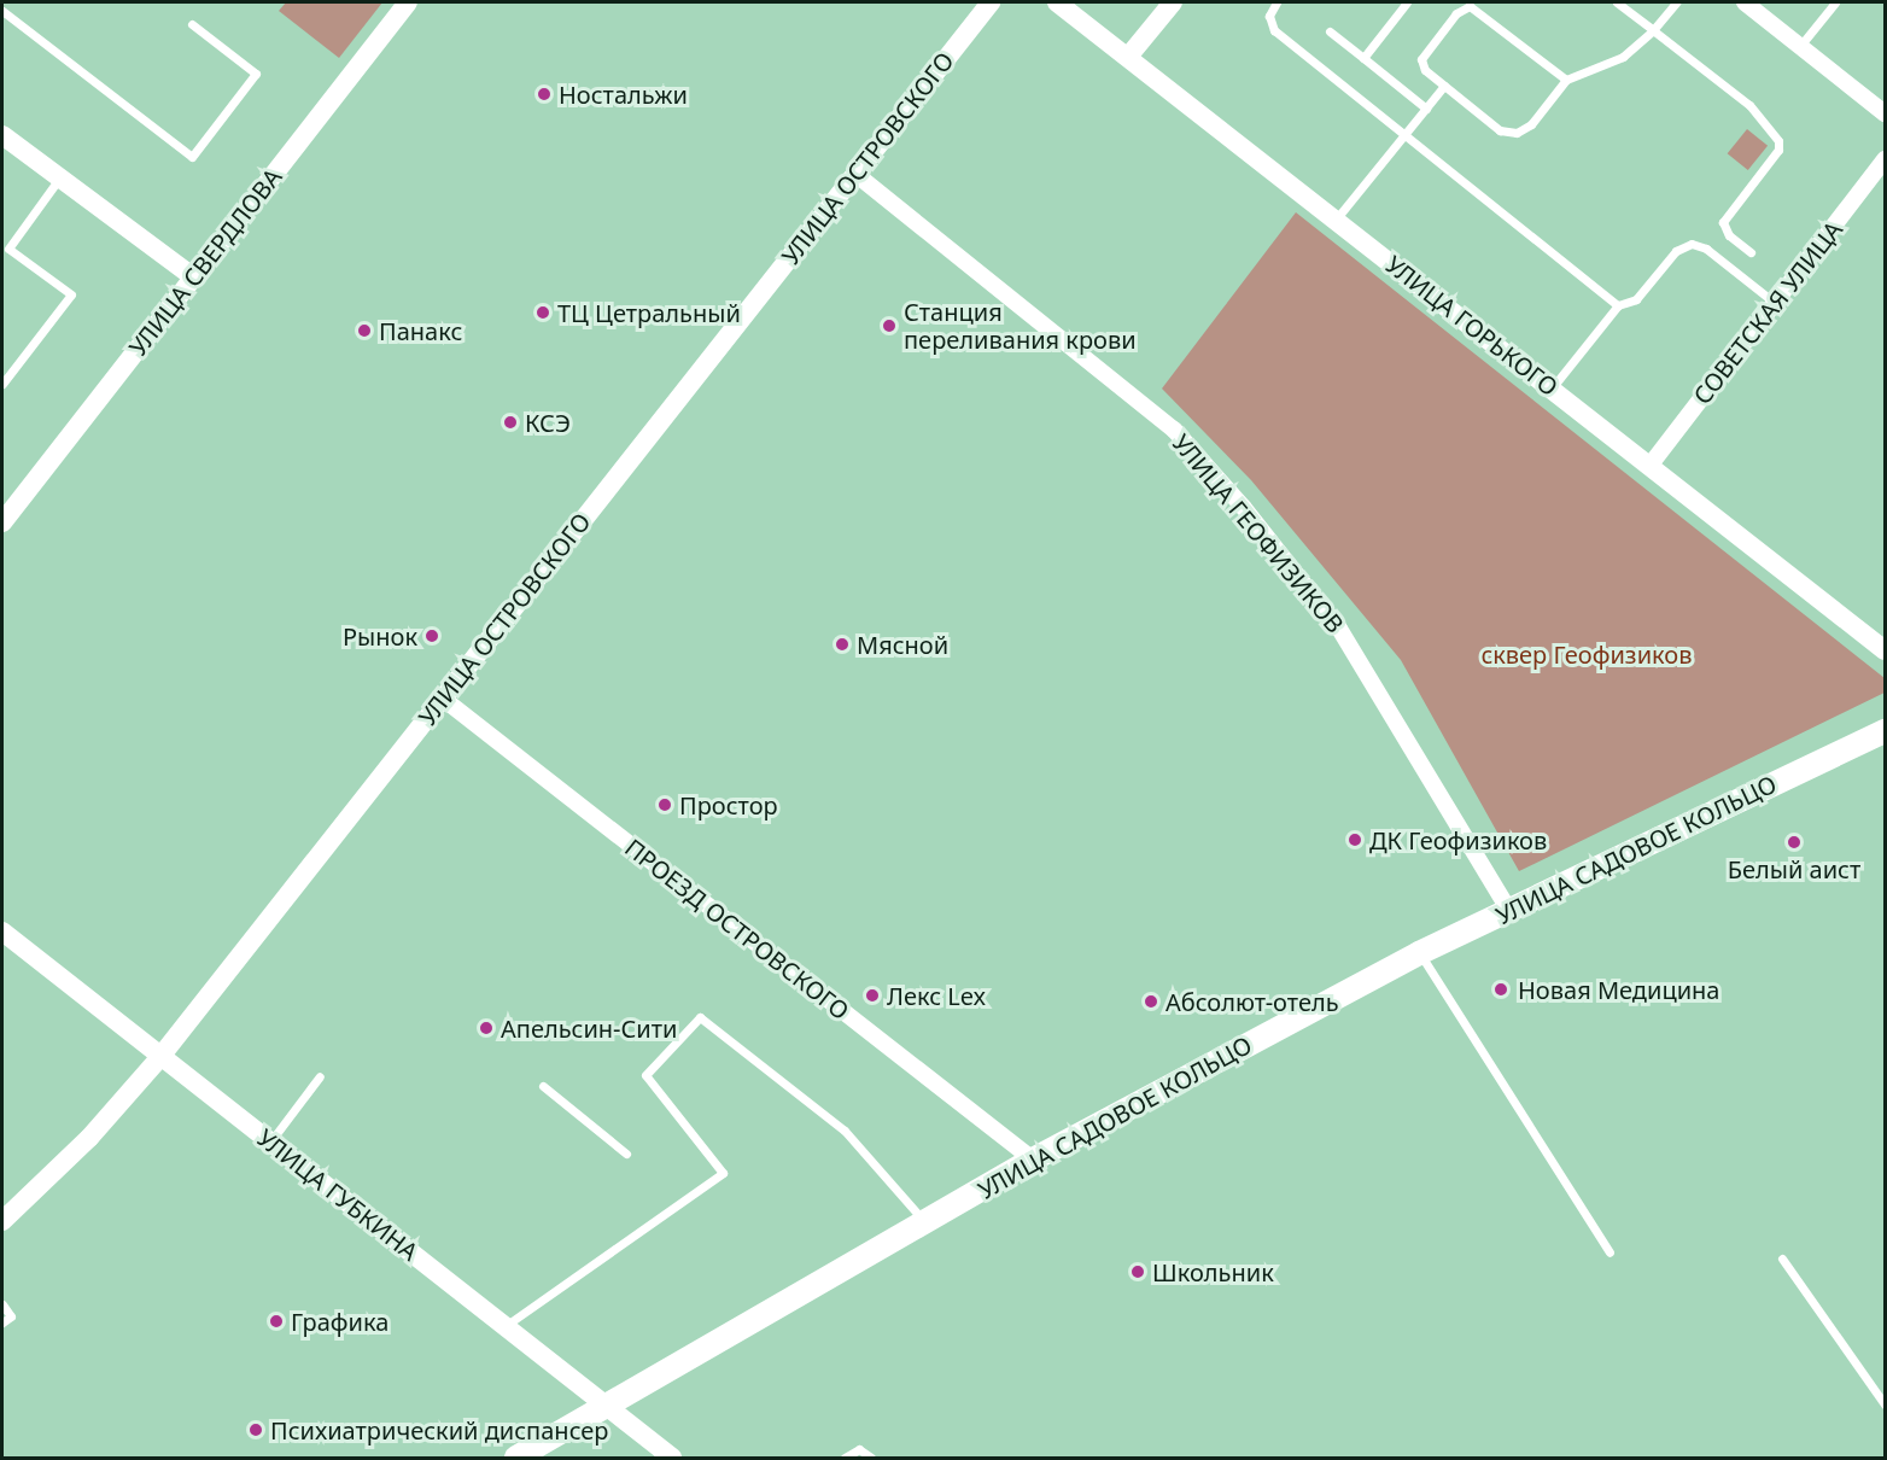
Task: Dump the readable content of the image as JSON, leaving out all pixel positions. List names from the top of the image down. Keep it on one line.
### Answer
{"streets":{"main road":["УЛИЦА САДОВОЕ КОЛЬЦО"],"street":["УЛИЦА ОСТРОВСКОГО","УЛИЦА СВЕРДЛОВА","СОВЕТСКАЯ УЛИЦА","УЛИЦА ГОРЬКОГО","УЛИЦА ГЕОФИЗИКОВ","ПРОЕЗД ОСТРОВСКОГО","УЛИЦА ГУБКИНА"]},"crossings":[["УЛИЦА ОСТРОВСКОГО","УЛИЦА ГЕОФИЗИКОВ"],["УЛИЦА ОСТРОВСКОГО","ПРОЕЗД ОСТРОВСКОГО"],["УЛИЦА ОСТРОВСКОГО","УЛИЦА ГУБКИНА"],["СОВЕТСКАЯ УЛИЦА","УЛИЦА ГОРЬКОГО"],["УЛИЦА ГЕОФИЗИКОВ","УЛИЦА САДОВОЕ КОЛЬЦО"],["УЛИЦА САДОВОЕ КОЛЬЦО","ПРОЕЗД ОСТРОВСКОГО"],["УЛИЦА САДОВОЕ КОЛЬЦО","УЛИЦА ГУБКИНА"]],"parks":["cквер Геофизиков"],"places":["Ностальжи","ТЦ Цетральный","Станция переливания крови","Панакс","КСЭ","Рынок","Мясной","Простор","ДК Геофизиков","Белый аист","Новая Медицина","Лекс Lex","Абсолют-отель","Апельсин-Сити","Школьник","Графика","Психиатрический диспансер"]}
